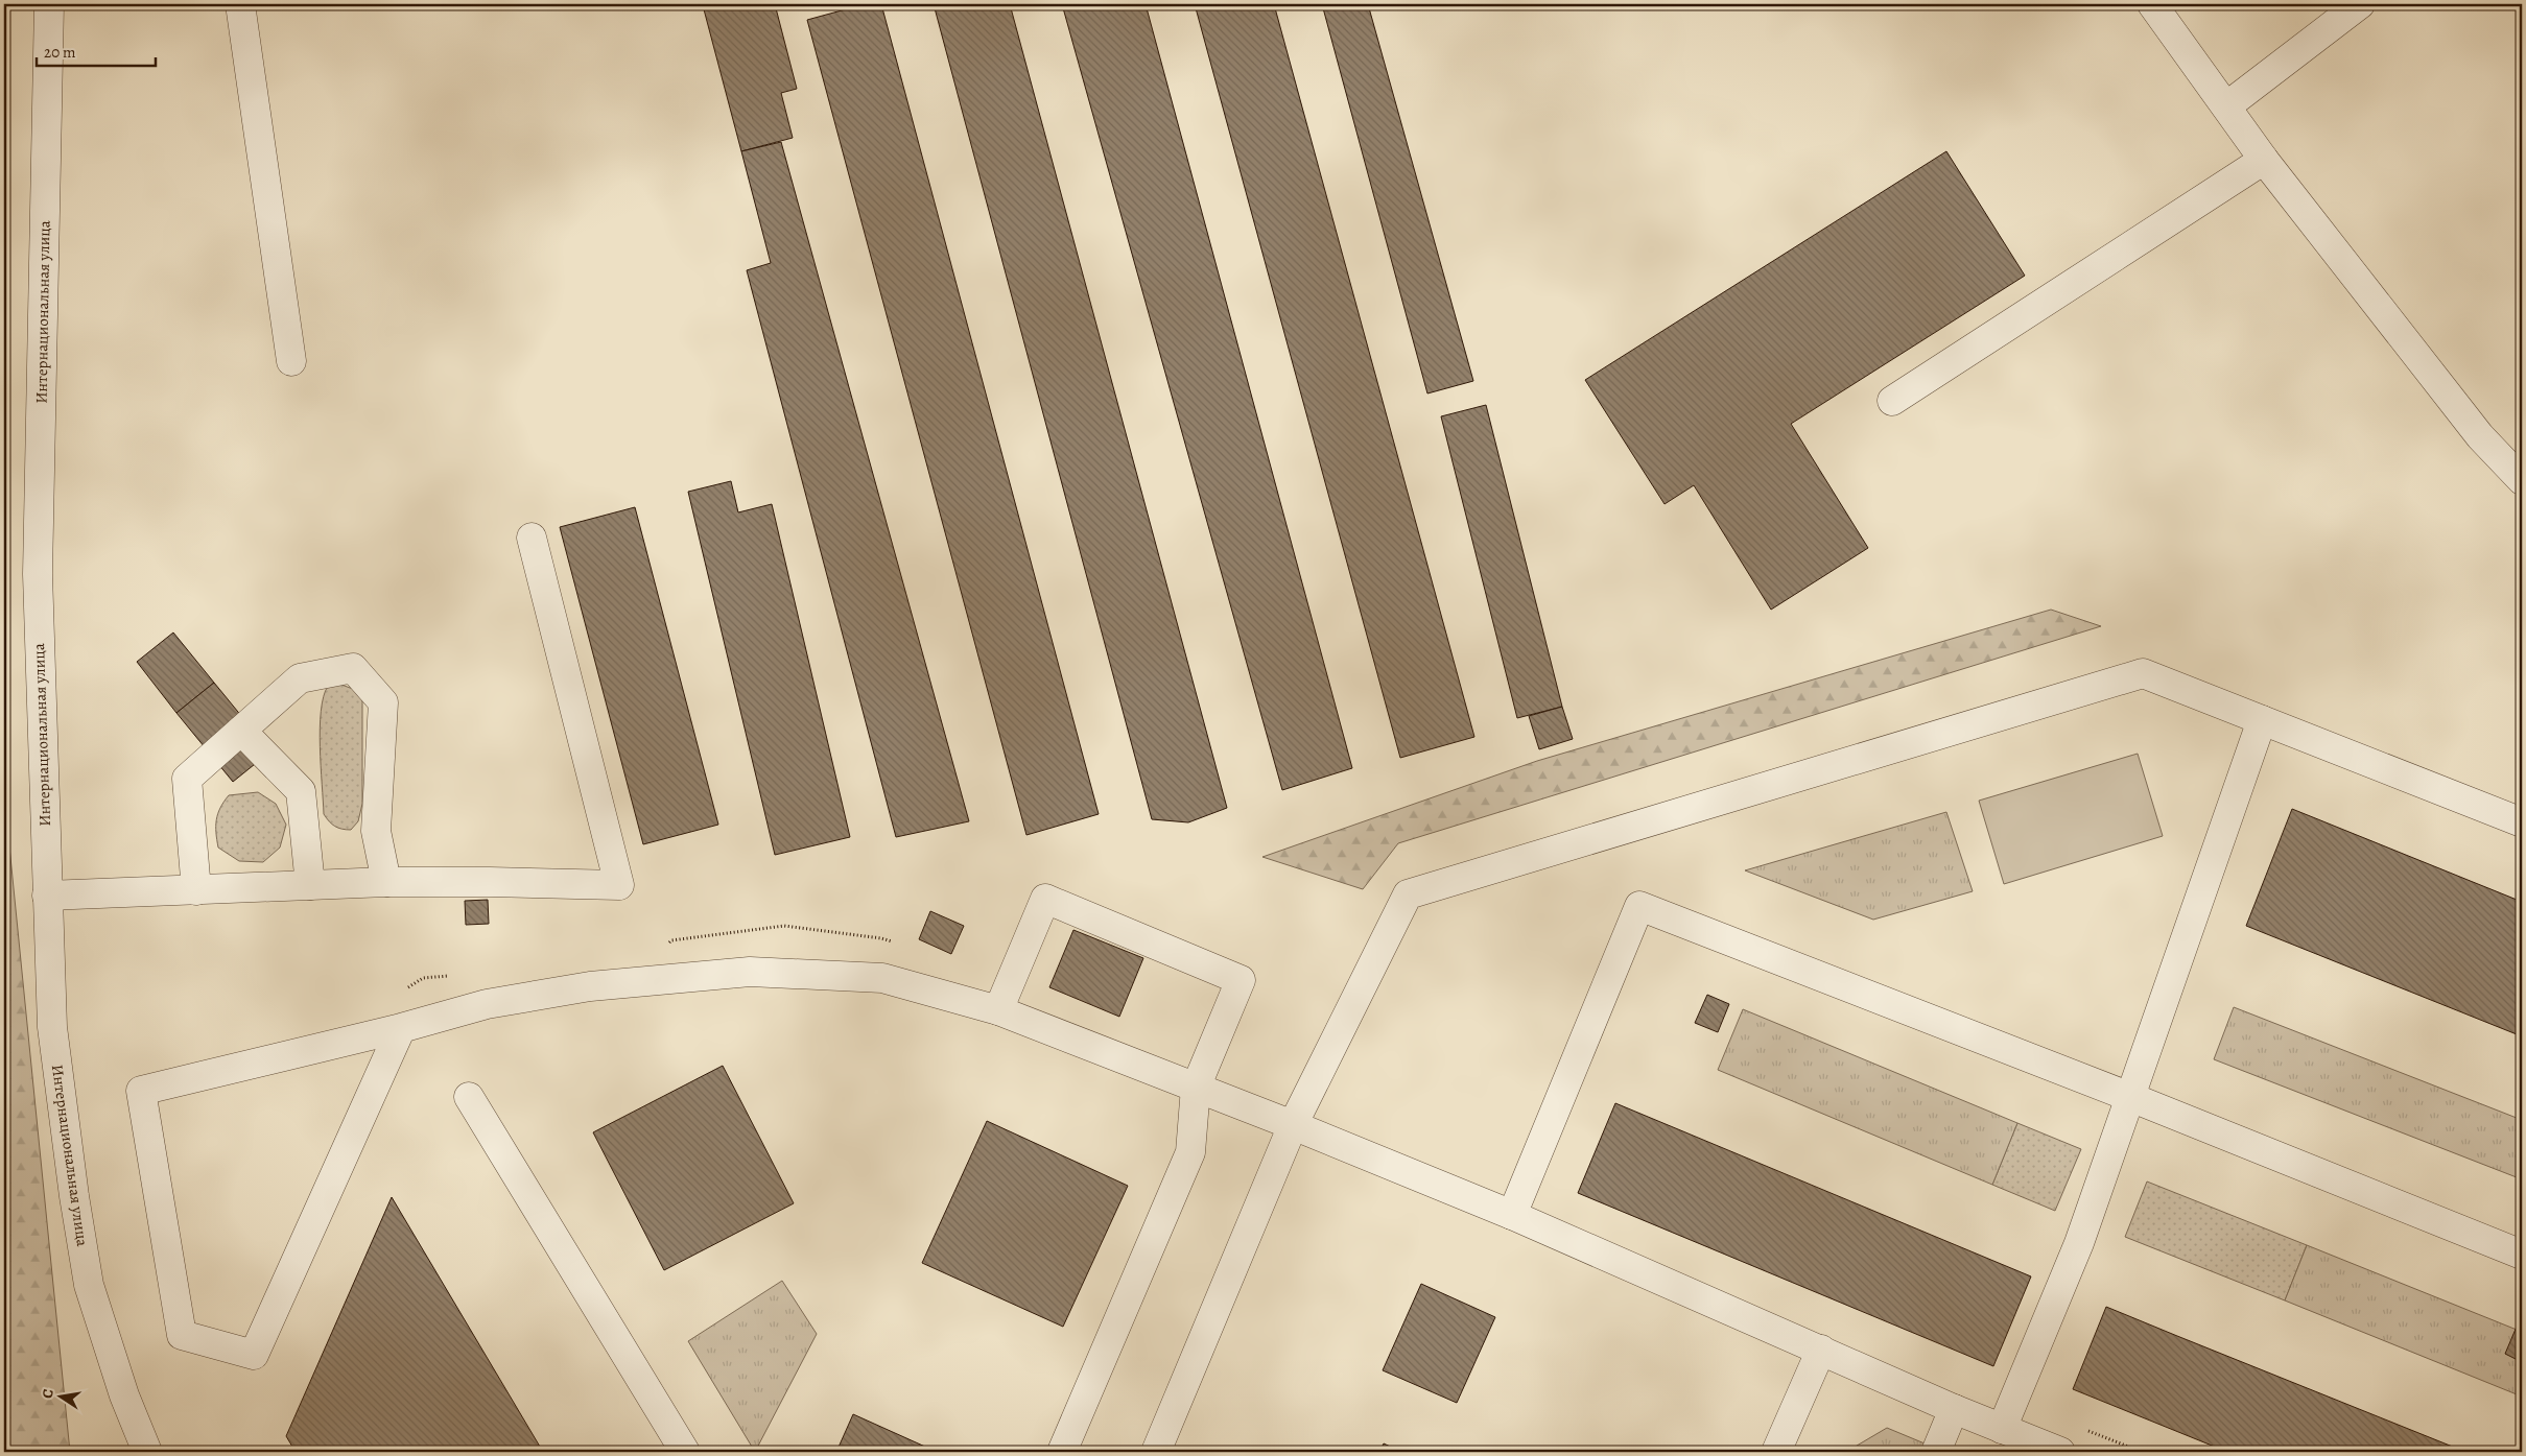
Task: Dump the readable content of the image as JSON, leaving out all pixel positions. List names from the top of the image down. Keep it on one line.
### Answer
{"streets":{"street":["Интернациональная улица"]},"scale_bar":"20 m","north":"left"}
